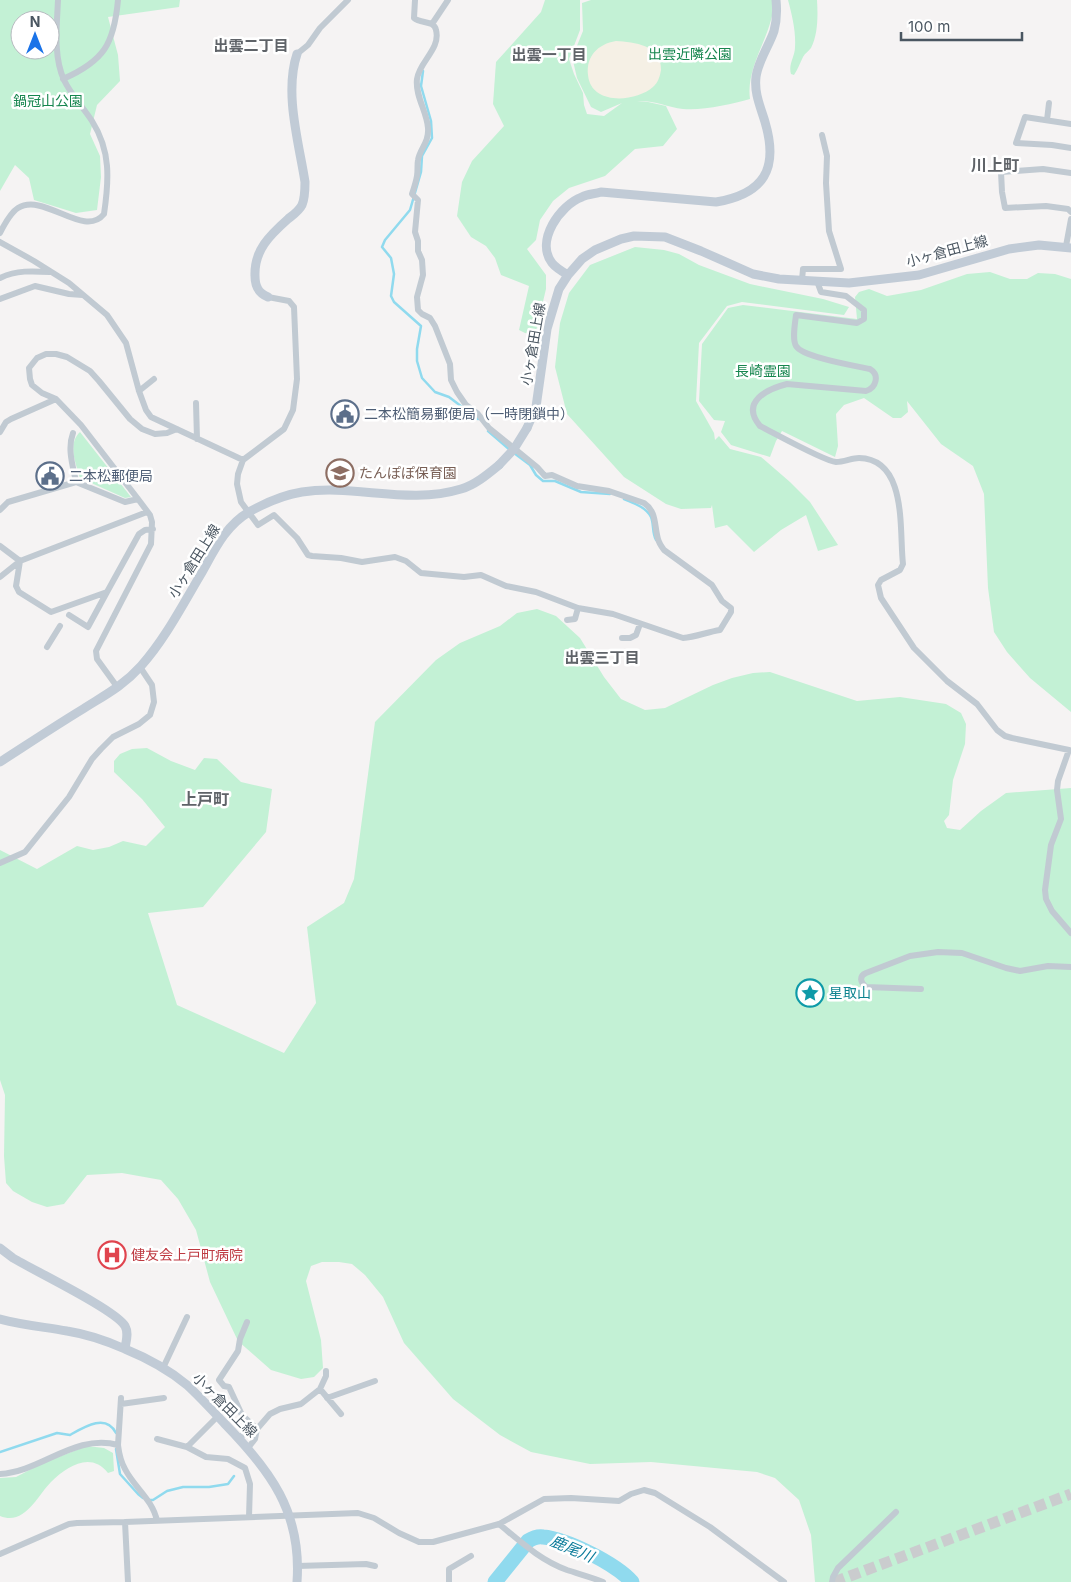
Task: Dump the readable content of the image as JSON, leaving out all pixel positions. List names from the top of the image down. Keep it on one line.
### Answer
{"streets":{"main road":["小ヶ倉田上線"]},"districts":["出雲二丁目","出雲一丁目","川上町","出雲三丁目","上戸町"],"water":["鹿尾川"],"parks":["出雲近隣公園","鍋冠山公園","長崎霊園"],"places":{"public building":["二本松簡易郵便局（一時閉鎖中）","二本松郵便局"],"school or university":["たんぽぽ保育園"],"place":["星取山"],"hospital":["健友会上戸町病院"]},"scale_bar":"100 m","north":"top"}
